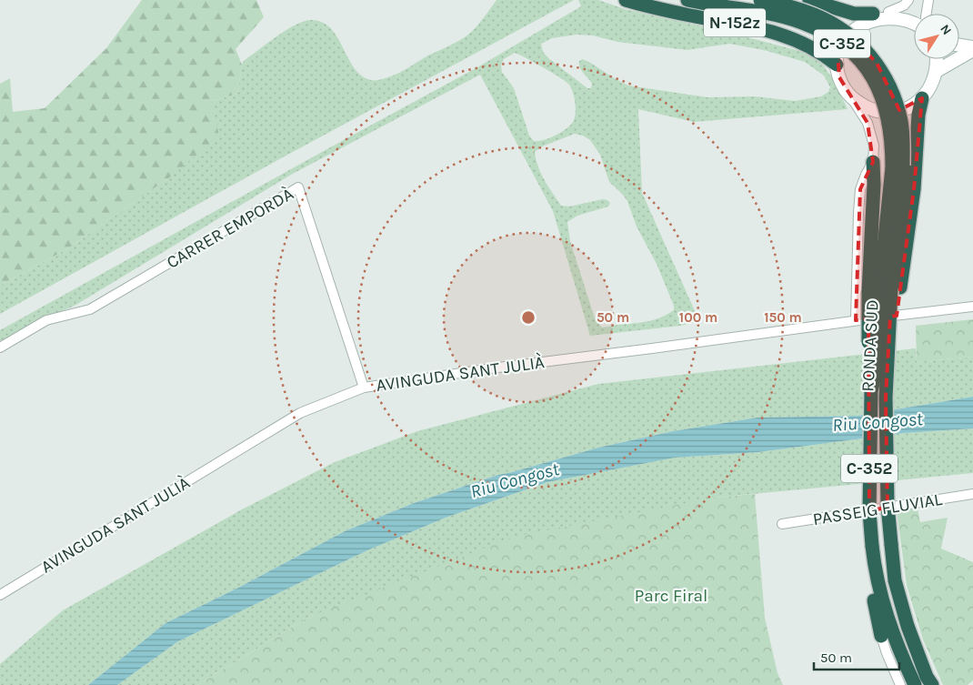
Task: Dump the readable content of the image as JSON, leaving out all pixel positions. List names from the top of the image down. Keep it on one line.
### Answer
{"streets":{"highway":["N-152z","C-352","RONDA SUD"],"street":["CARRER EMPORDÀ","AVINGUDA SANT JULIÀ","PASSEIG FLUVIAL"]},"crossings":[["C-352","RONDA SUD"],["CARRER EMPORDÀ","AVINGUDA SANT JULIÀ"]],"water":["Riu Congost"],"parks":["Parc Firal"],"scale_bar":"50 m","north":"top right","rings":["50 m","100 m","150 m"]}
